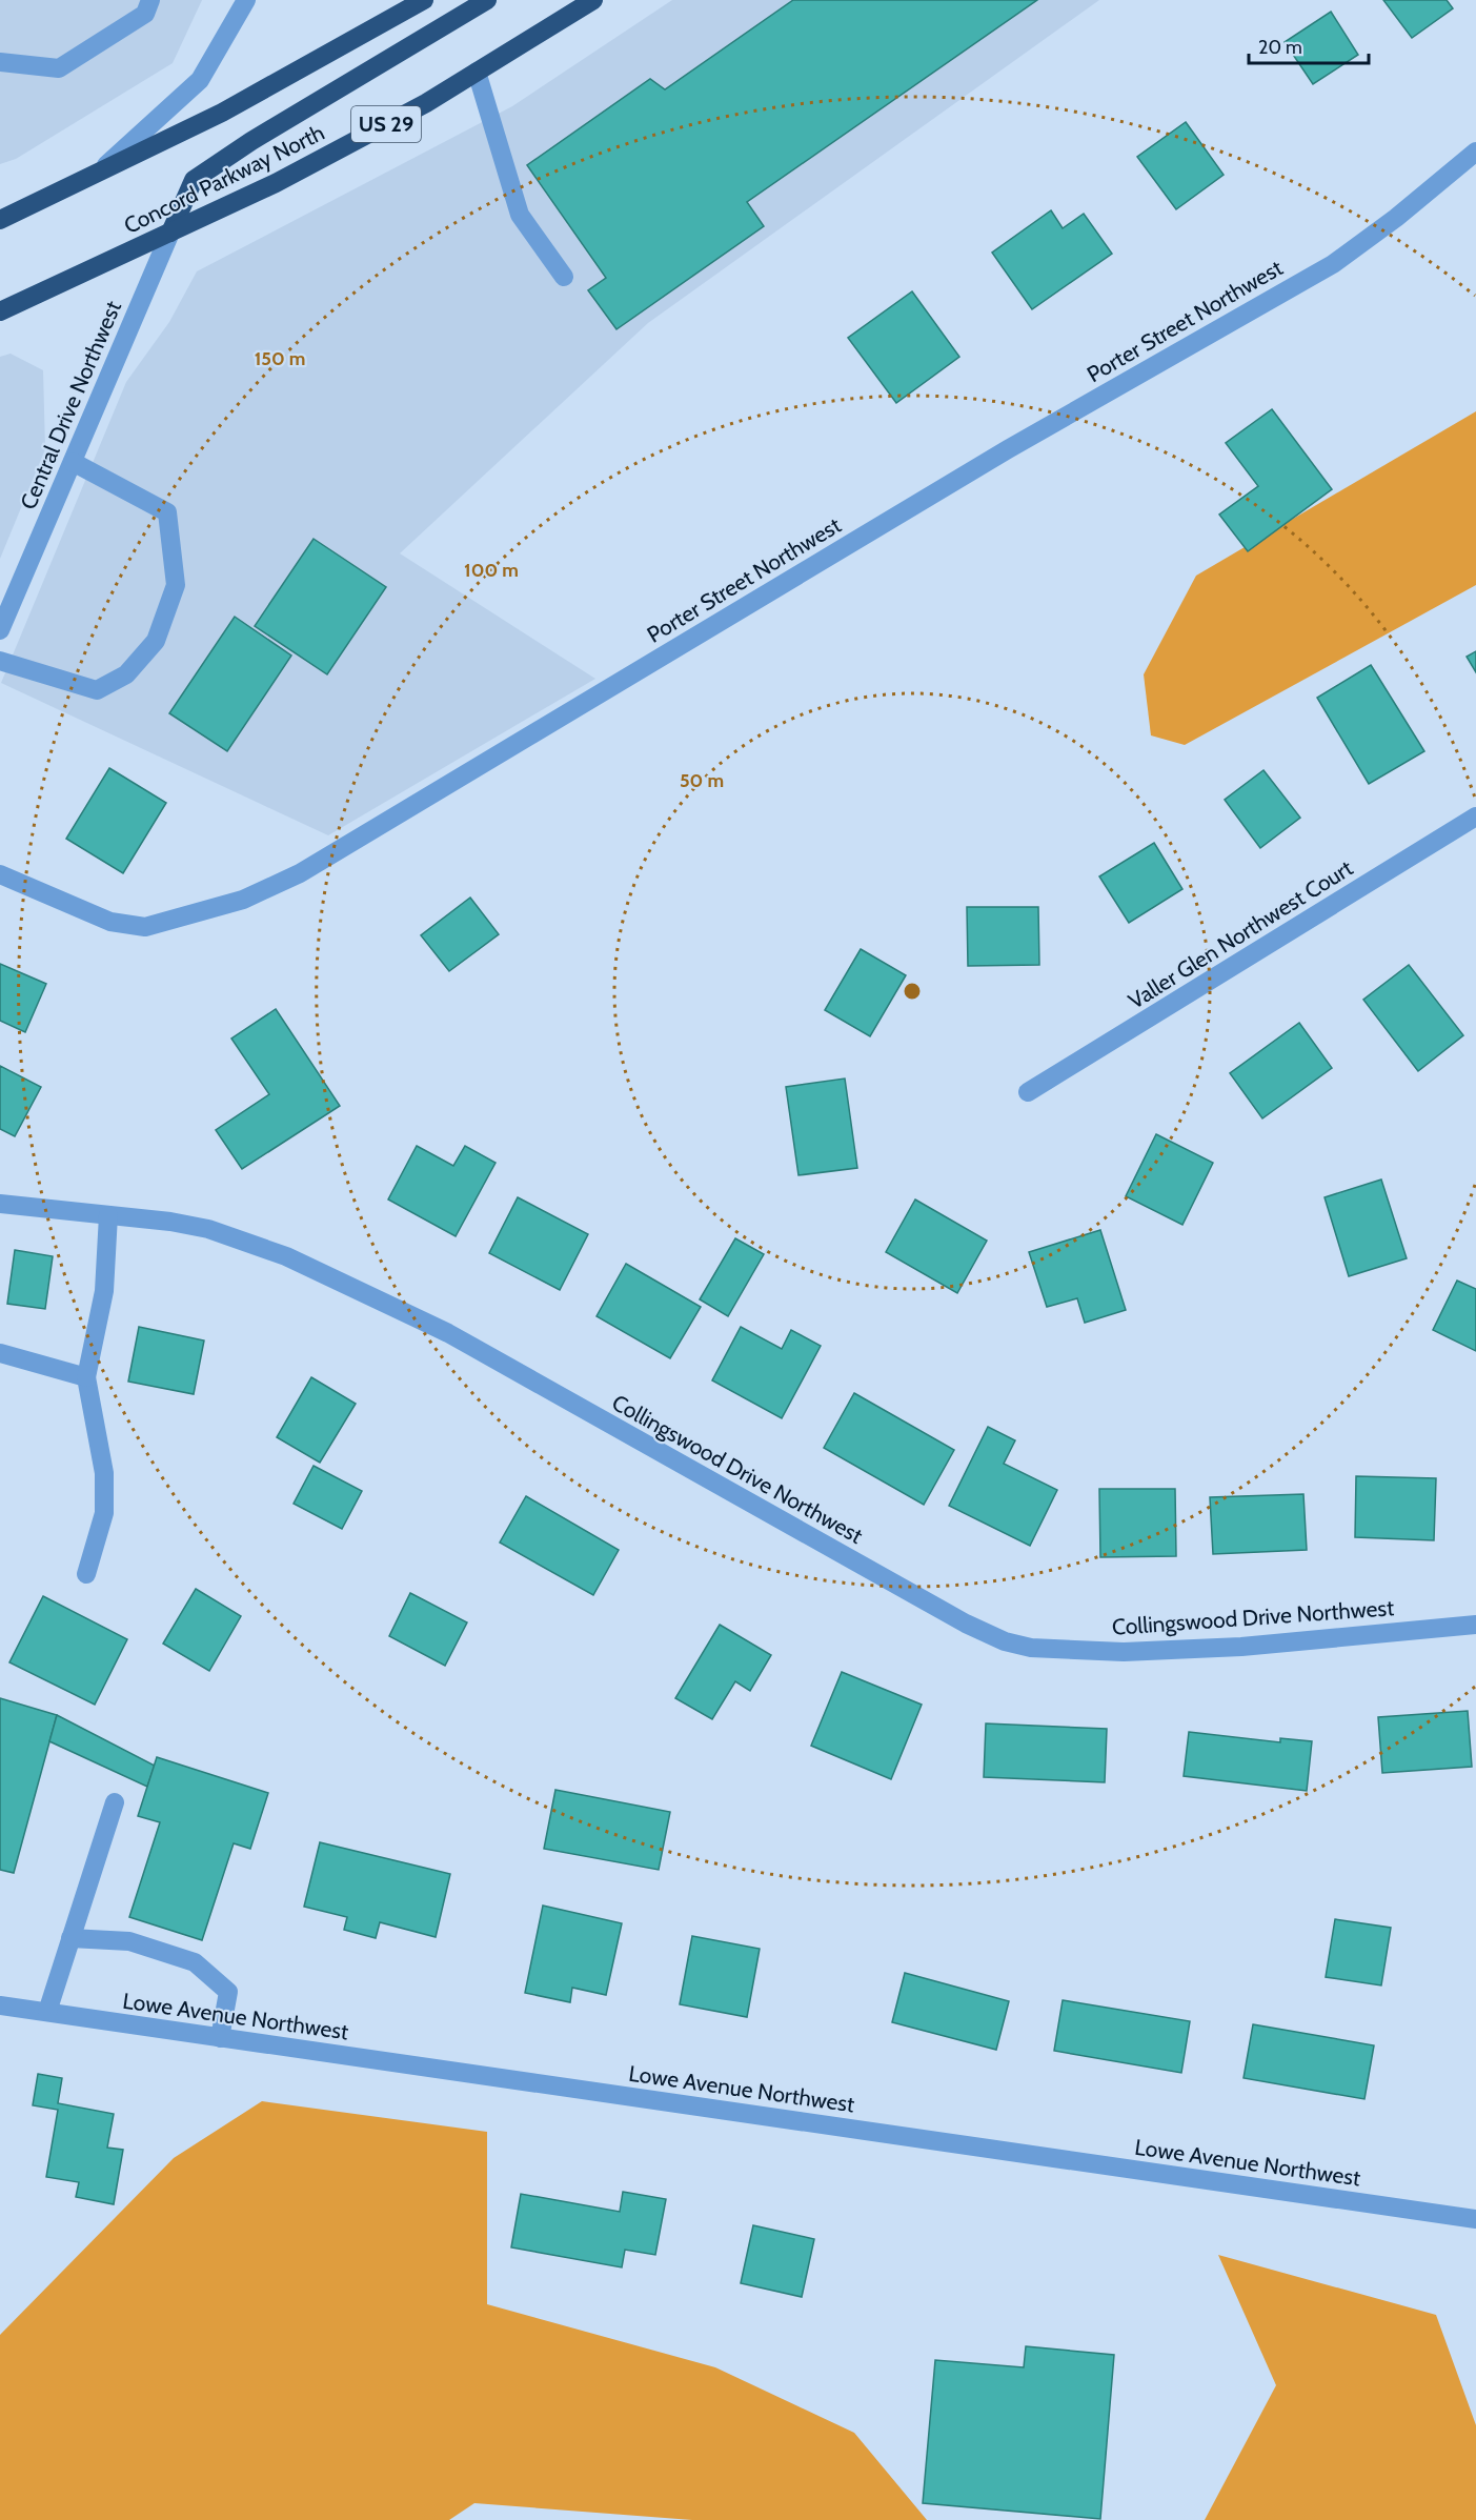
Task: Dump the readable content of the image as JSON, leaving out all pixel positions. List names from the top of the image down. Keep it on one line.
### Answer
{"streets":{"highway":["US 29","Concord Parkway North"],"street":["Porter Street Northwest","Central Drive Northwest","Valler Glen Northwest Court","Collingswood Drive Northwest","Lowe Avenue Northwest"]},"crossings":[["Concord Parkway North","Central Drive Northwest"]],"scale_bar":"20 m","rings":["150 m","100 m","50 m"]}
